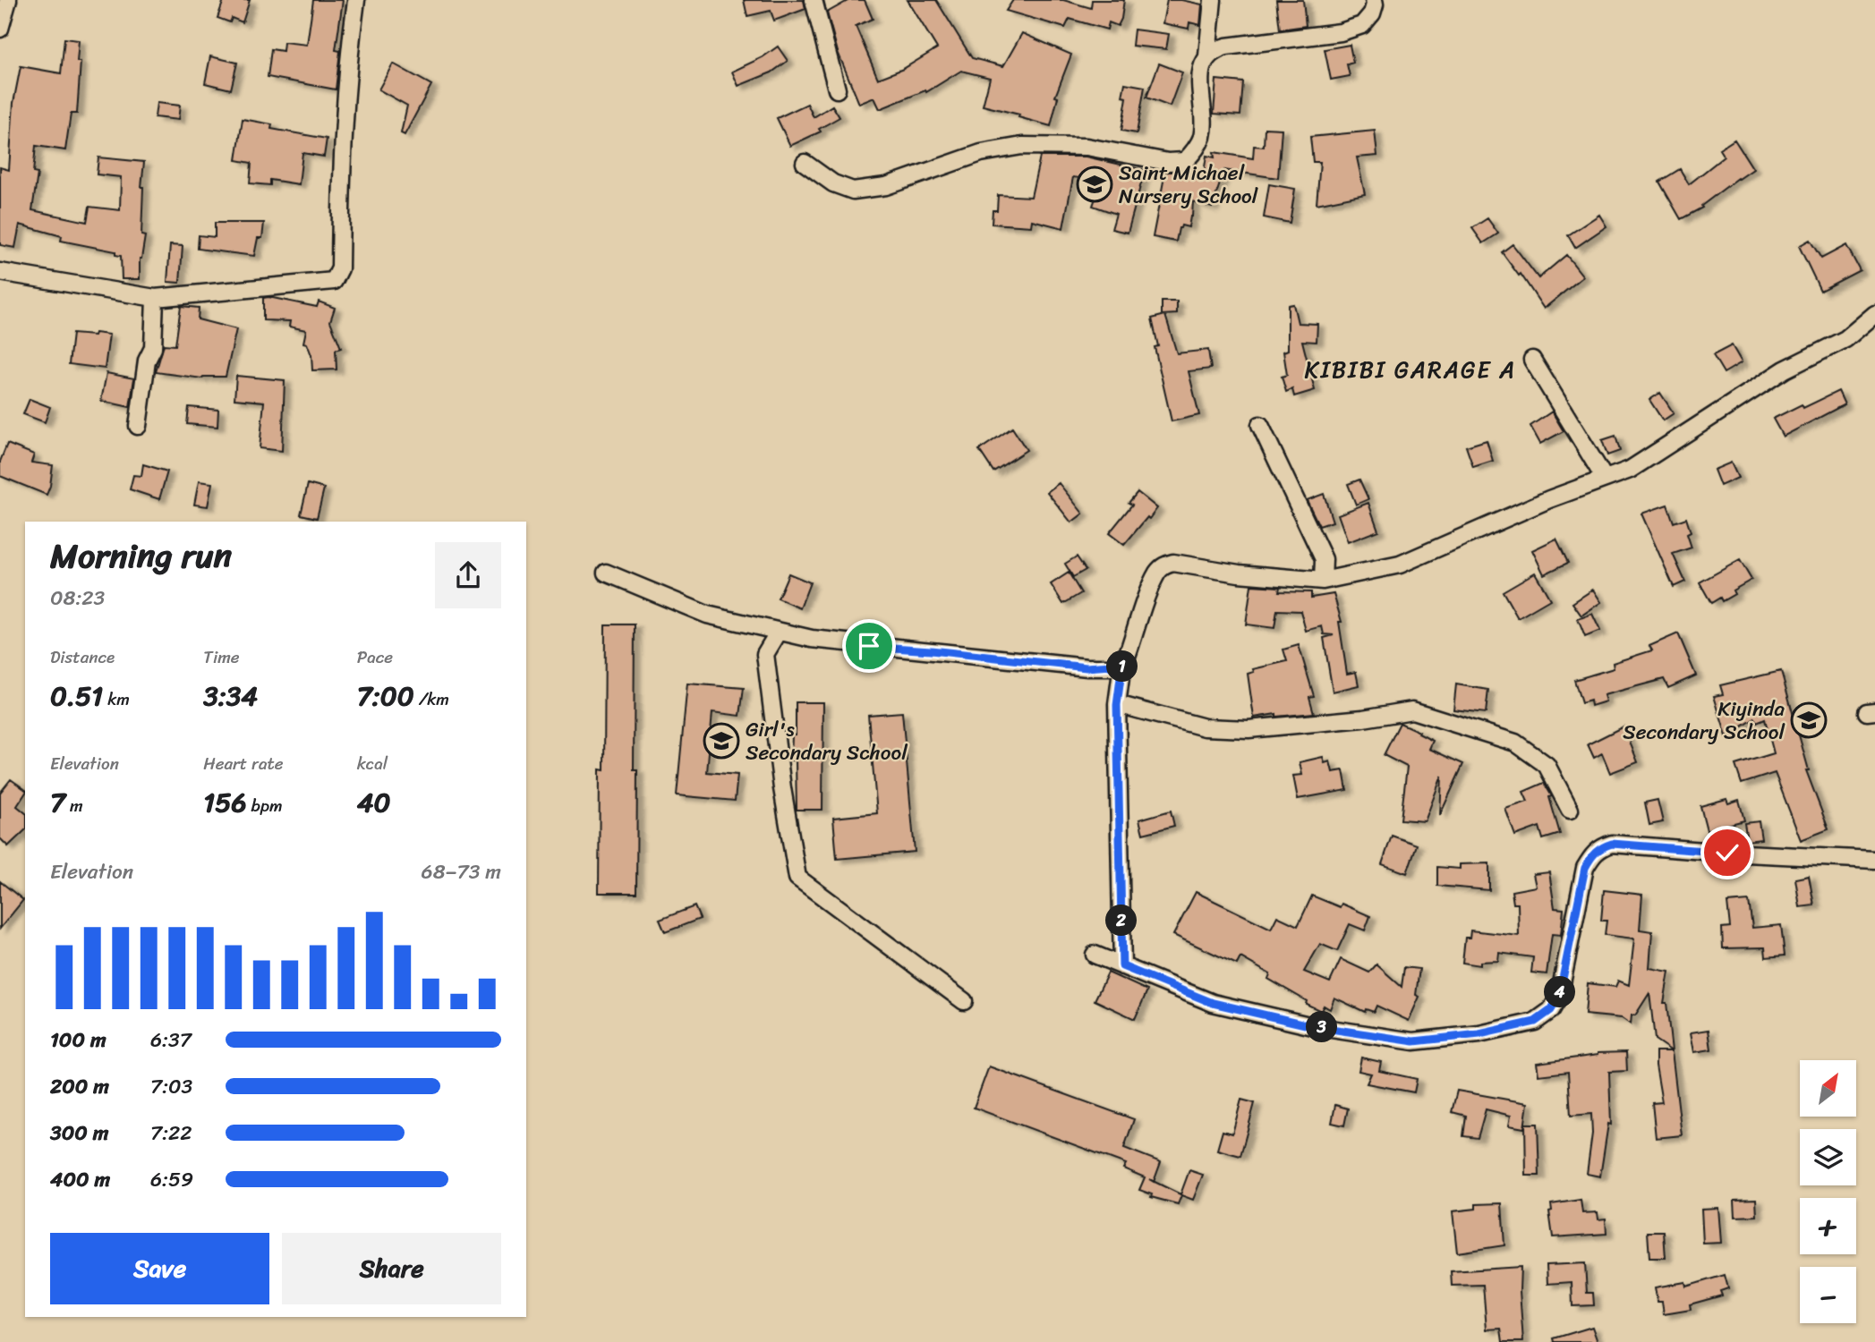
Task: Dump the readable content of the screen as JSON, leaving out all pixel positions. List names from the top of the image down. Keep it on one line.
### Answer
{"districts":["KIBIBI GARAGE A"],"places":{"school or university":["Saint Michael Nursery School","Kiyinda Secondary School","Girl's Secondary School"]},"north":"top right","page":{"heading":["Morning run","08:23"],"stats":[["Distance","0.51 km"],["Time","3:34"],["Pace","7:00 /km"],["Elevation","7 m"],["Heart rate","156 bpm"],["kcal","40"]],"pins":["1","2","4","3"],"chart":["Elevation","68–73 m"],"list":[{"name":"100 m","note":"6:37"},{"name":"200 m","note":"7:03"},{"name":"300 m","note":"7:22"},{"name":"400 m","note":"6:59"}],"map_buttons":["+","−"],"buttons":["Save","Share"]}}
